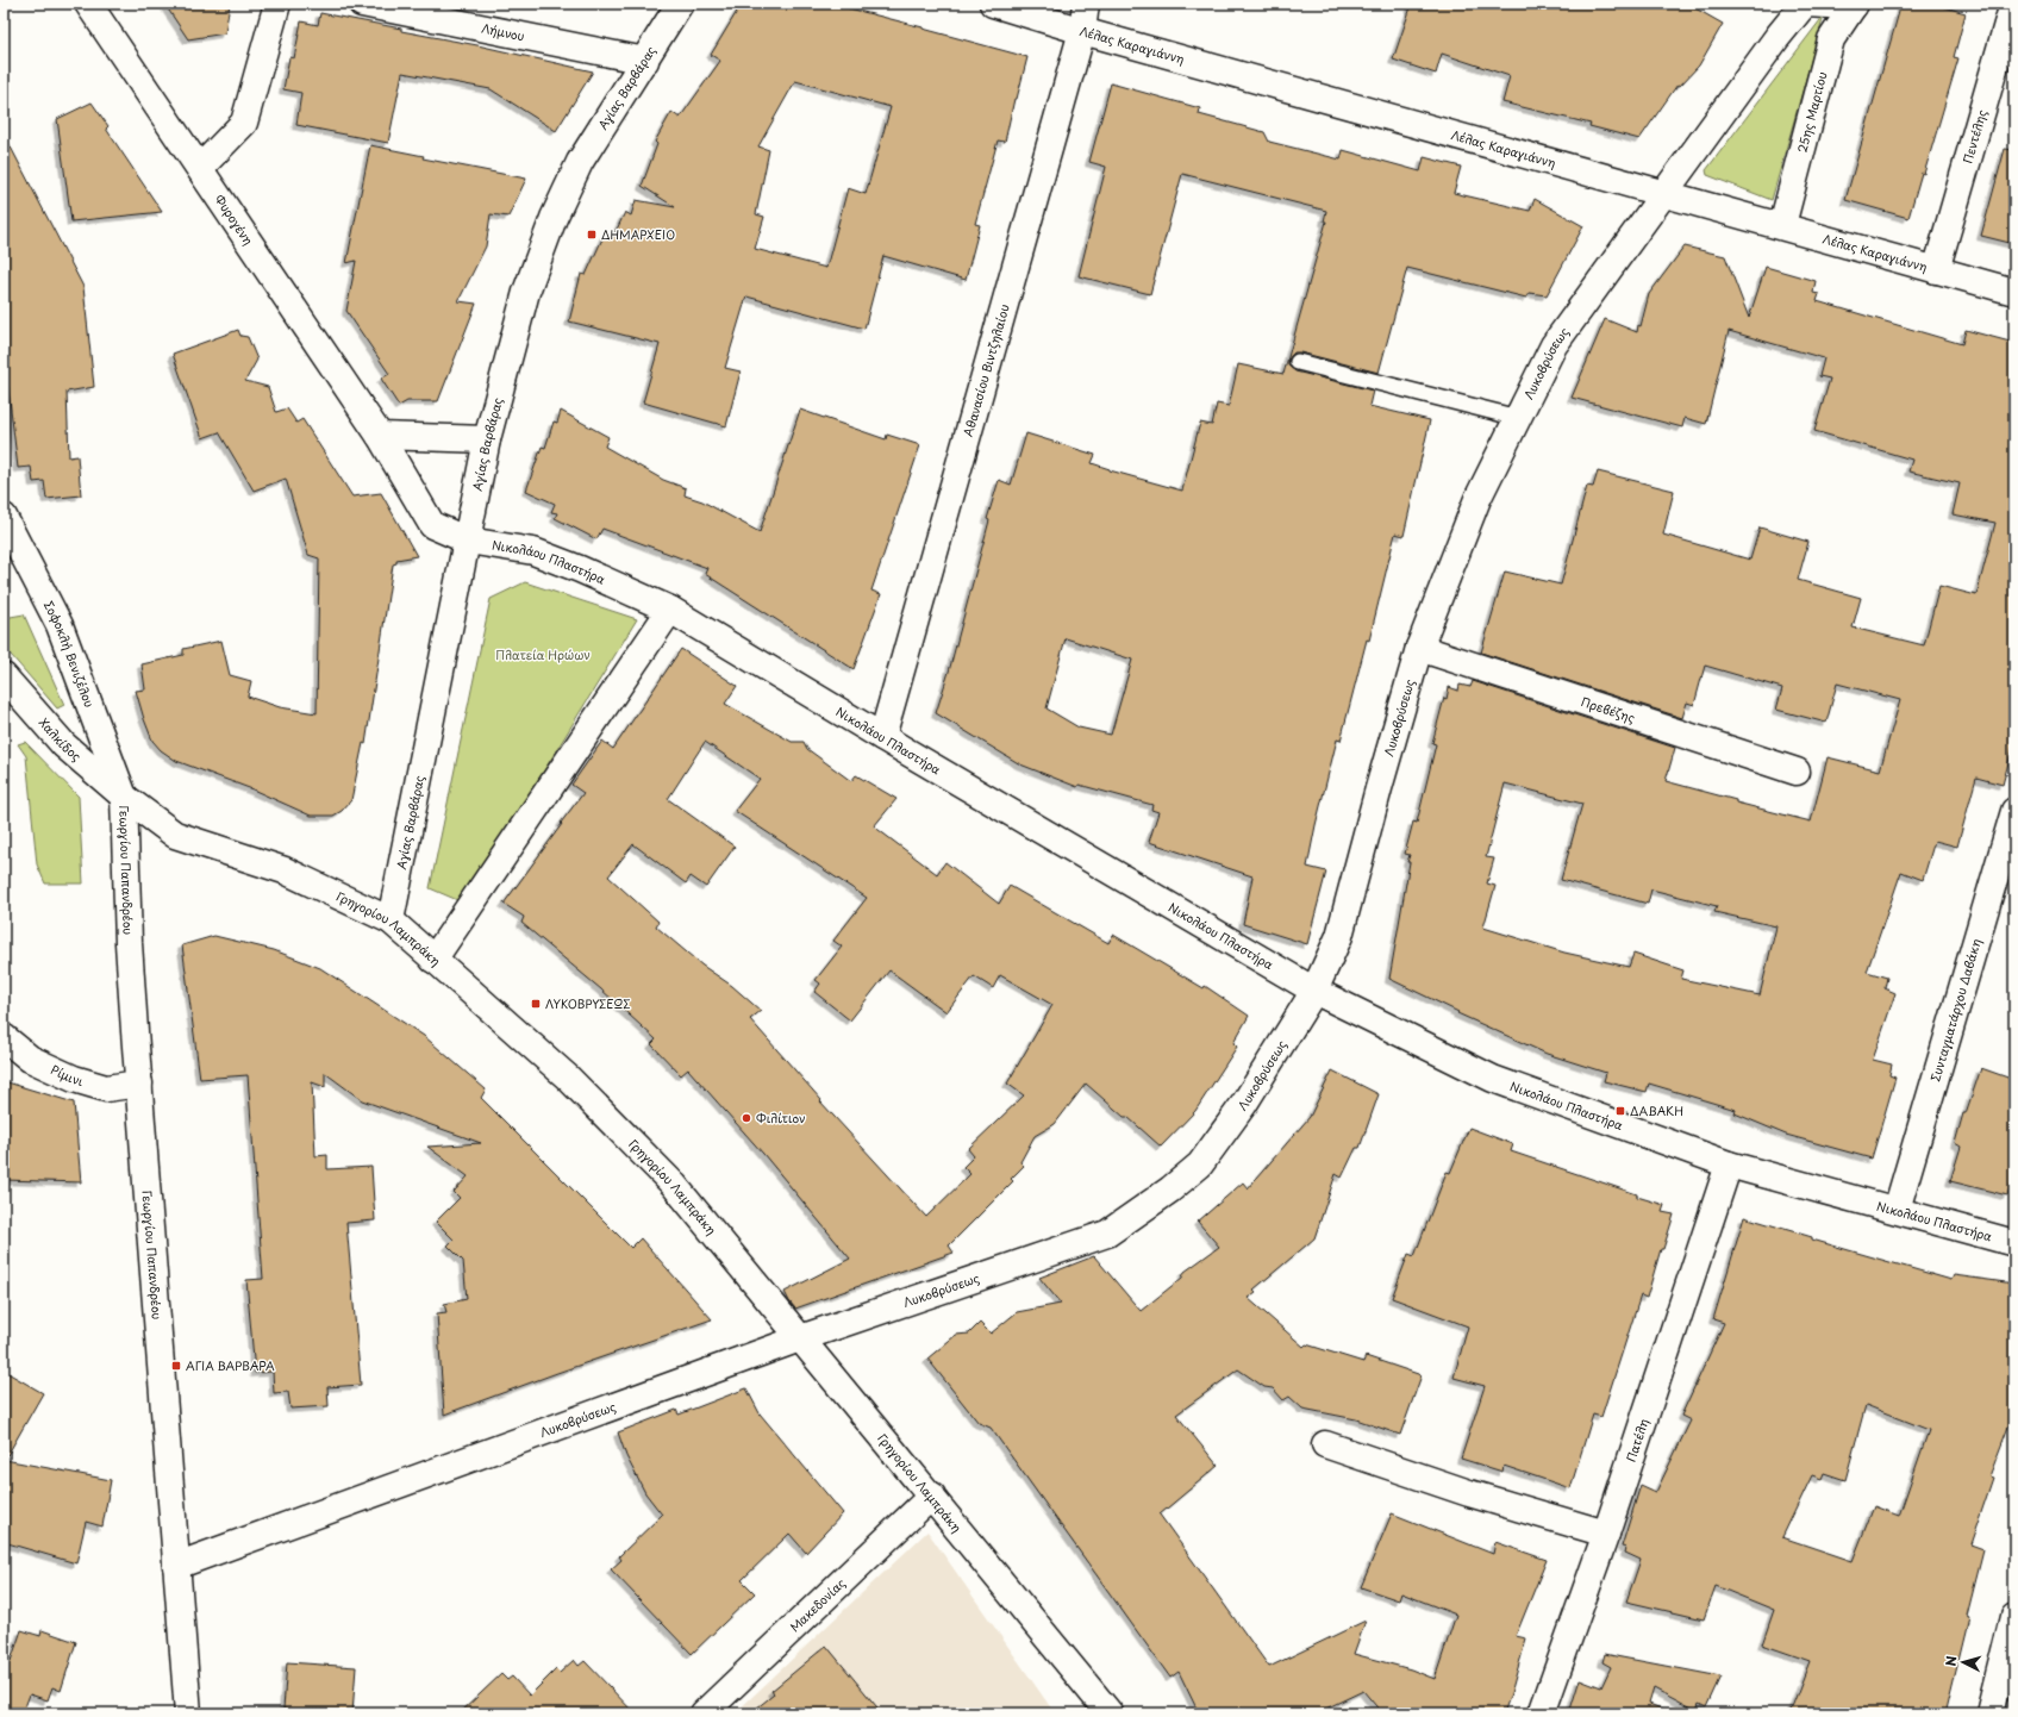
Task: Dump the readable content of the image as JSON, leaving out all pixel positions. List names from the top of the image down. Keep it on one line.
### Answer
{"streets":{"street":["Λήμνου","Λέλας Καραγιάννη","Αγίας Βαρβάρας","25ης Μαρτίου","Πεντέλης","Φυρογένη","Λυκοβρύσεως","Αθανασίου Βιντζηλαίου","Νικολάου Πλαστήρα","Σοφοκλή Βενιζέλου","Πρεβέζης","Χαλκίδος","Γεωργίου Παπανδρέου","Γρηγορίου Λαμπράκη","Συνταγματάρχου Δαβάκη","Ρίμινι","Πατέλη","Μακεδονίας"]},"crossings":[["Λήμνου","Αγίας Βαρβάρας"],["Λέλας Καραγιάννη","25ης Μαρτίου"],["Λέλας Καραγιάννη","Πεντέλης"],["Λέλας Καραγιάννη","Λυκοβρύσεως"],["Λέλας Καραγιάννη","Αθανασίου Βιντζηλαίου"],["Αγίας Βαρβάρας","Φυρογένη"],["Αγίας Βαρβάρας","Νικολάου Πλαστήρα"],["Αγίας Βαρβάρας","Γρηγορίου Λαμπράκη"],["25ης Μαρτίου","Λυκοβρύσεως"],["Φυρογένη","Νικολάου Πλαστήρα"],["Λυκοβρύσεως","Νικολάου Πλαστήρα"],["Λυκοβρύσεως","Πρεβέζης"],["Λυκοβρύσεως","Γεωργίου Παπανδρέου"],["Λυκοβρύσεως","Γρηγορίου Λαμπράκη"],["Αθανασίου Βιντζηλαίου","Νικολάου Πλαστήρα"],["Νικολάου Πλαστήρα","Συνταγματάρχου Δαβάκη"],["Νικολάου Πλαστήρα","Πατέλη"],["Σοφοκλή Βενιζέλου","Χαλκίδος"],["Σοφοκλή Βενιζέλου","Γεωργίου Παπανδρέου"],["Σοφοκλή Βενιζέλου","Γρηγορίου Λαμπράκη"],["Χαλκίδος","Γεωργίου Παπανδρέου"],["Χαλκίδος","Γρηγορίου Λαμπράκη"],["Γεωργίου Παπανδρέου","Γρηγορίου Λαμπράκη"],["Γεωργίου Παπανδρέου","Ρίμινι"],["Γρηγορίου Λαμπράκη","Μακεδονίας"]],"parks":["Πλατεία Ηρώων"],"places":{"transit":["ΔΗΜΑΡΧΕΙΟ","ΛΥΚΟΒΡΥΣΕΩΣ","ΔΑΒΑΚΗ","ΑΓΙΑ ΒΑΡΒΑΡΑ"],"other":["Φιλίτιον"]},"north":"left"}
